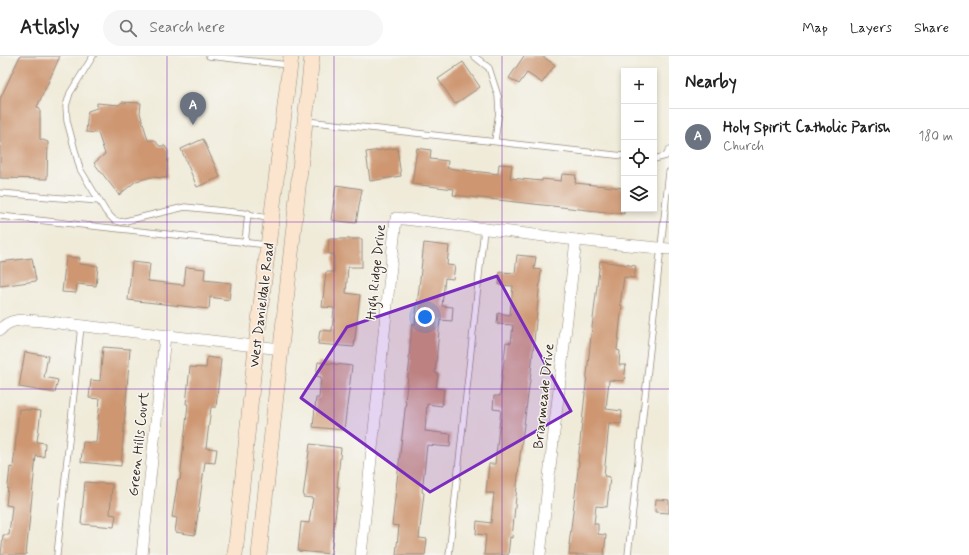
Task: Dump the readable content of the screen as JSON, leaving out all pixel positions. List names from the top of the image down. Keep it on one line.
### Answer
{"streets":{"main road":["West Danieldale Road"],"street":["High Ridge Drive","Briarmeade Drive","Green Hills Court"]},"crossings":[["High Ridge Drive","Briarmeade Drive"]],"page":{"header":"Atlasly","search":"Search here","nav":["Map","Layers","Share"],"heading":"Nearby","map_buttons":["+","−"],"pins":"A","list":[{"mark":"A","name":"Holy Spirit Catholic Parish","note":"Church","value":"180 m"}]}}
